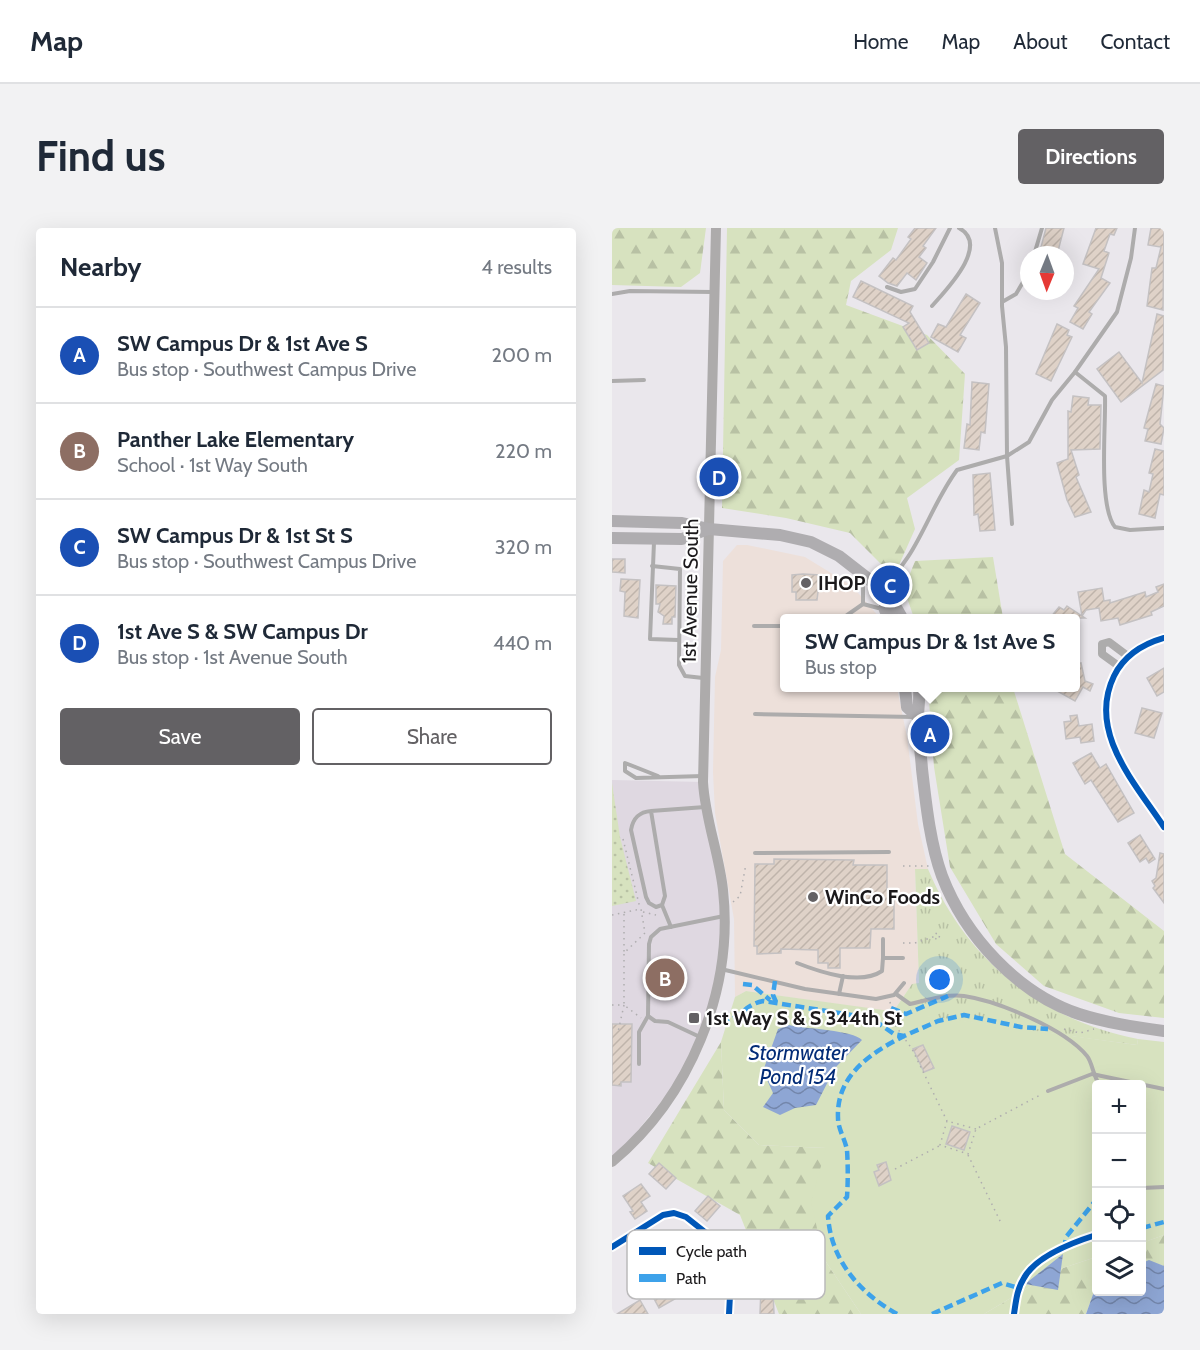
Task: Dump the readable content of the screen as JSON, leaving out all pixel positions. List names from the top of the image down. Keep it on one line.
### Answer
{"streets":{"main road":["1st Avenue South"]},"water":["Stormwater Pond 154"],"places":{"other":["IHOP","WinCo Foods"],"transit":["1st Way S & S 344th St"]},"legend":["Cycle path","Path"],"north":"bottom","page":{"header":"Map","nav":["Home","Map","About","Contact"],"buttons":["Directions",["Save","Share"]],"title":"Find us","heading":["Nearby","4 results"],"list":[{"mark":"A","name":"SW Campus Dr & 1st Ave S","note":"Bus stop · Southwest Campus Drive","value":"200 m"},{"mark":"B","name":"Panther Lake Elementary","note":"School · 1st Way South","value":"220 m"},{"mark":"C","name":"SW Campus Dr & 1st St S","note":"Bus stop · Southwest Campus Drive","value":"320 m"},{"mark":"D","name":"1st Ave S & SW Campus Dr","note":"Bus stop · 1st Avenue South","value":"440 m"}],"pins":["D","C","A","B"],"popup":["SW Campus Dr & 1st Ave S","Bus stop"],"map_buttons":["+","−"]}}
